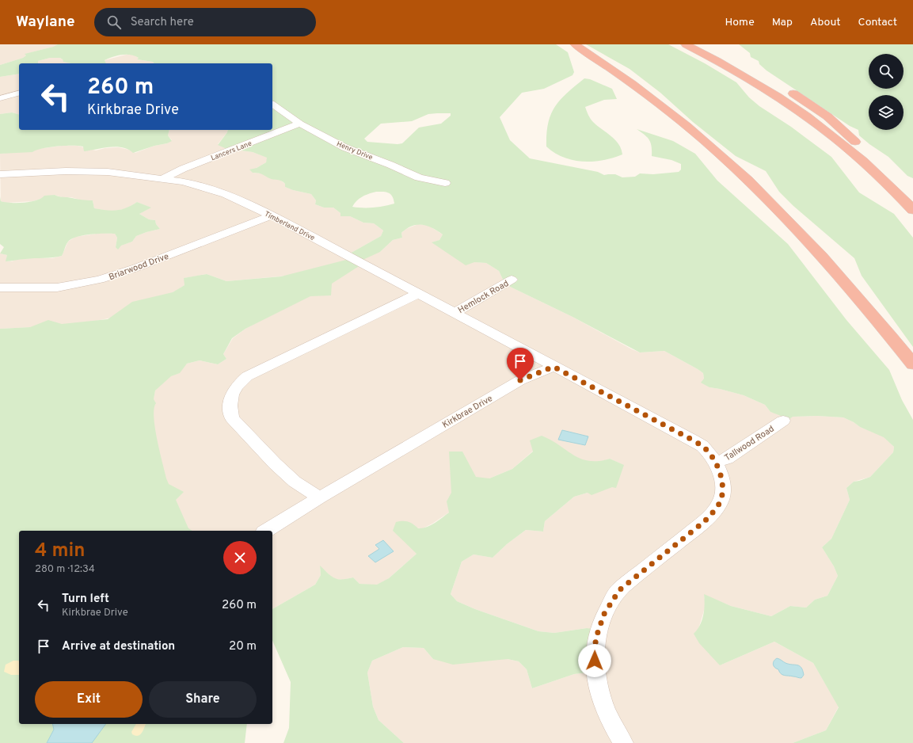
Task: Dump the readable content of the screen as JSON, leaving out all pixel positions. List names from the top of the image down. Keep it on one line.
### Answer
{"streets":{"street":["Lancers Lane","Henry Drive","Timberland Drive","Briarwood Drive","Hemlock Road","Kirkbrae Drive","Tallwood Road"]},"crossings":[["Lancers Lane","Henry Drive"],["Lancers Lane","Timberland Drive"],["Timberland Drive","Briarwood Drive"],["Timberland Drive","Hemlock Road"],["Timberland Drive","Kirkbrae Drive"]],"page":{"header":"Waylane","search":"Search here","nav":["Home","Map","About","Contact"],"turn":["260 m","Kirkbrae Drive"],"heading":["4 min","280 m · 12:34"],"list":[{"name":"Turn left","note":"Kirkbrae Drive","value":"260 m"},{"name":"Arrive at destination","value":"20 m"}],"buttons":["Exit","Share"]}}
